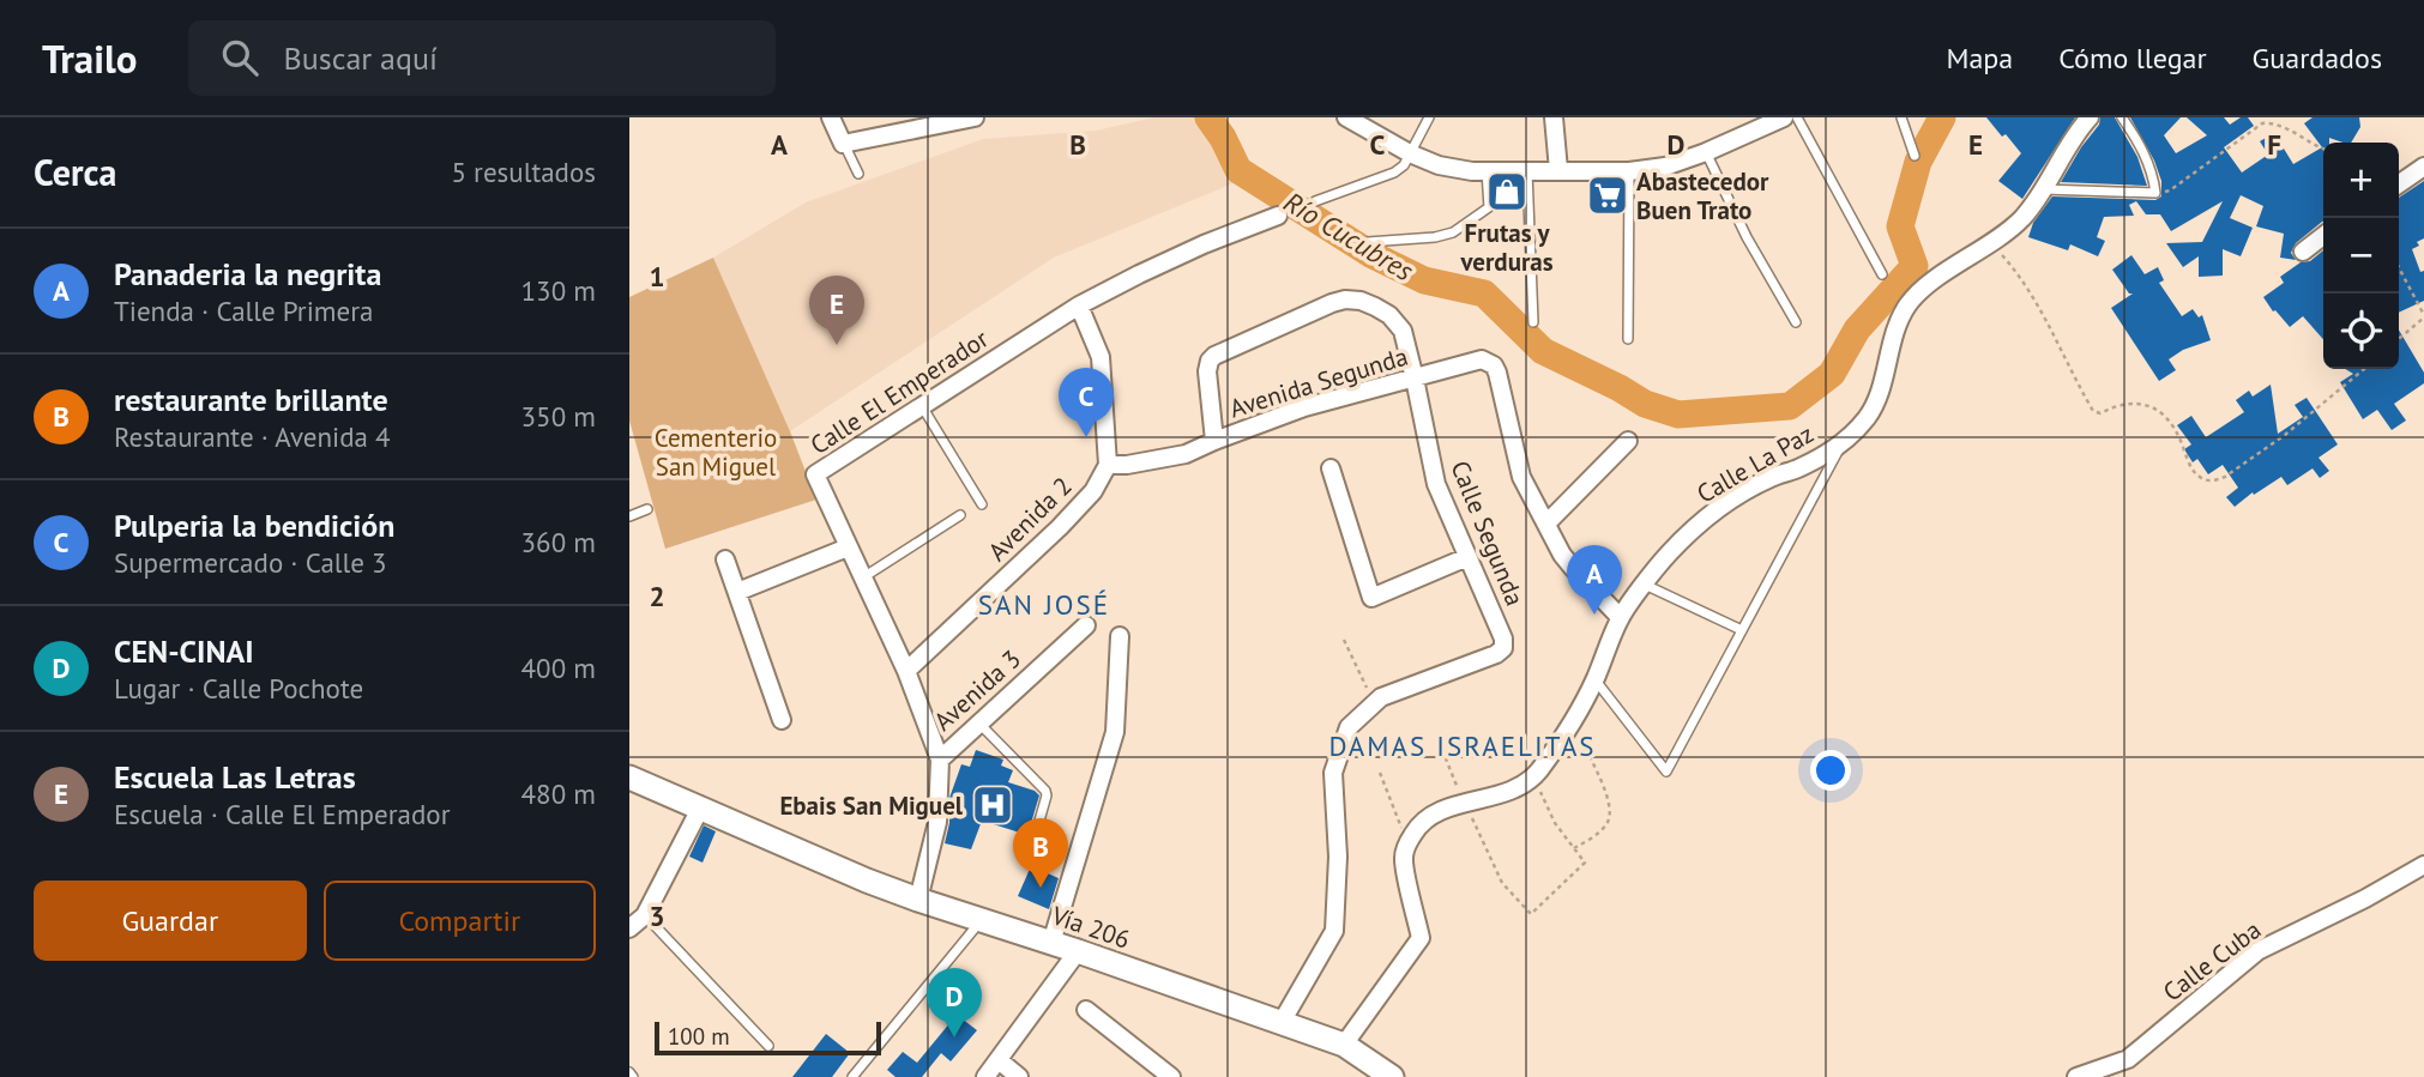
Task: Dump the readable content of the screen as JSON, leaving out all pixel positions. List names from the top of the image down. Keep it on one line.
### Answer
{"streets":{"main road":["Vía 206"],"street":["Avenida Segunda","Calle El Emperador","Calle La Paz","Avenida 2","Calle Segunda","Avenida 3","Calle Cuba"]},"crossings":[["Avenida Segunda","Avenida 2"],["Avenida Segunda","Calle Segunda"],["Calle El Emperador","Avenida 2"],["Calle El Emperador","Avenida 3"],["Calle El Emperador","Vía 206"]],"districts":["SAN JOSÉ","DAMAS ISRAELITAS"],"water":["Río Cucubres"],"parks":["Cementerio San Miguel"],"places":{"shop":["Frutas y verduras"],"supermarket":["Abastecedor Buen Trato"],"hospital":["Ebais San Miguel"]},"scale_bar":"100 m","page":{"header":"Trailo","search":"Buscar aquí","nav":["Mapa","Cómo llegar","Guardados"],"heading":["Cerca","5 resultados"],"map_buttons":["+","−"],"list":[{"mark":"A","name":"Panaderia la negrita","note":"Tienda · Calle Primera","value":"130 m"},{"mark":"B","name":"restaurante brillante","note":"Restaurante · Avenida 4","value":"350 m"},{"mark":"C","name":"Pulperia la bendición","note":"Supermercado · Calle 3","value":"360 m"},{"mark":"D","name":"CEN-CINAI","note":"Lugar · Calle Pochote","value":"400 m"},{"mark":"E","name":"Escuela Las Letras","note":"Escuela · Calle El Emperador","value":"480 m"}],"pins":["E","C","A","B","D"],"buttons":["Guardar","Compartir"],"scale":"100 m"},"grid":{"columns":["A","B","C","D","E","F"],"rows":["1","2","3"]}}
